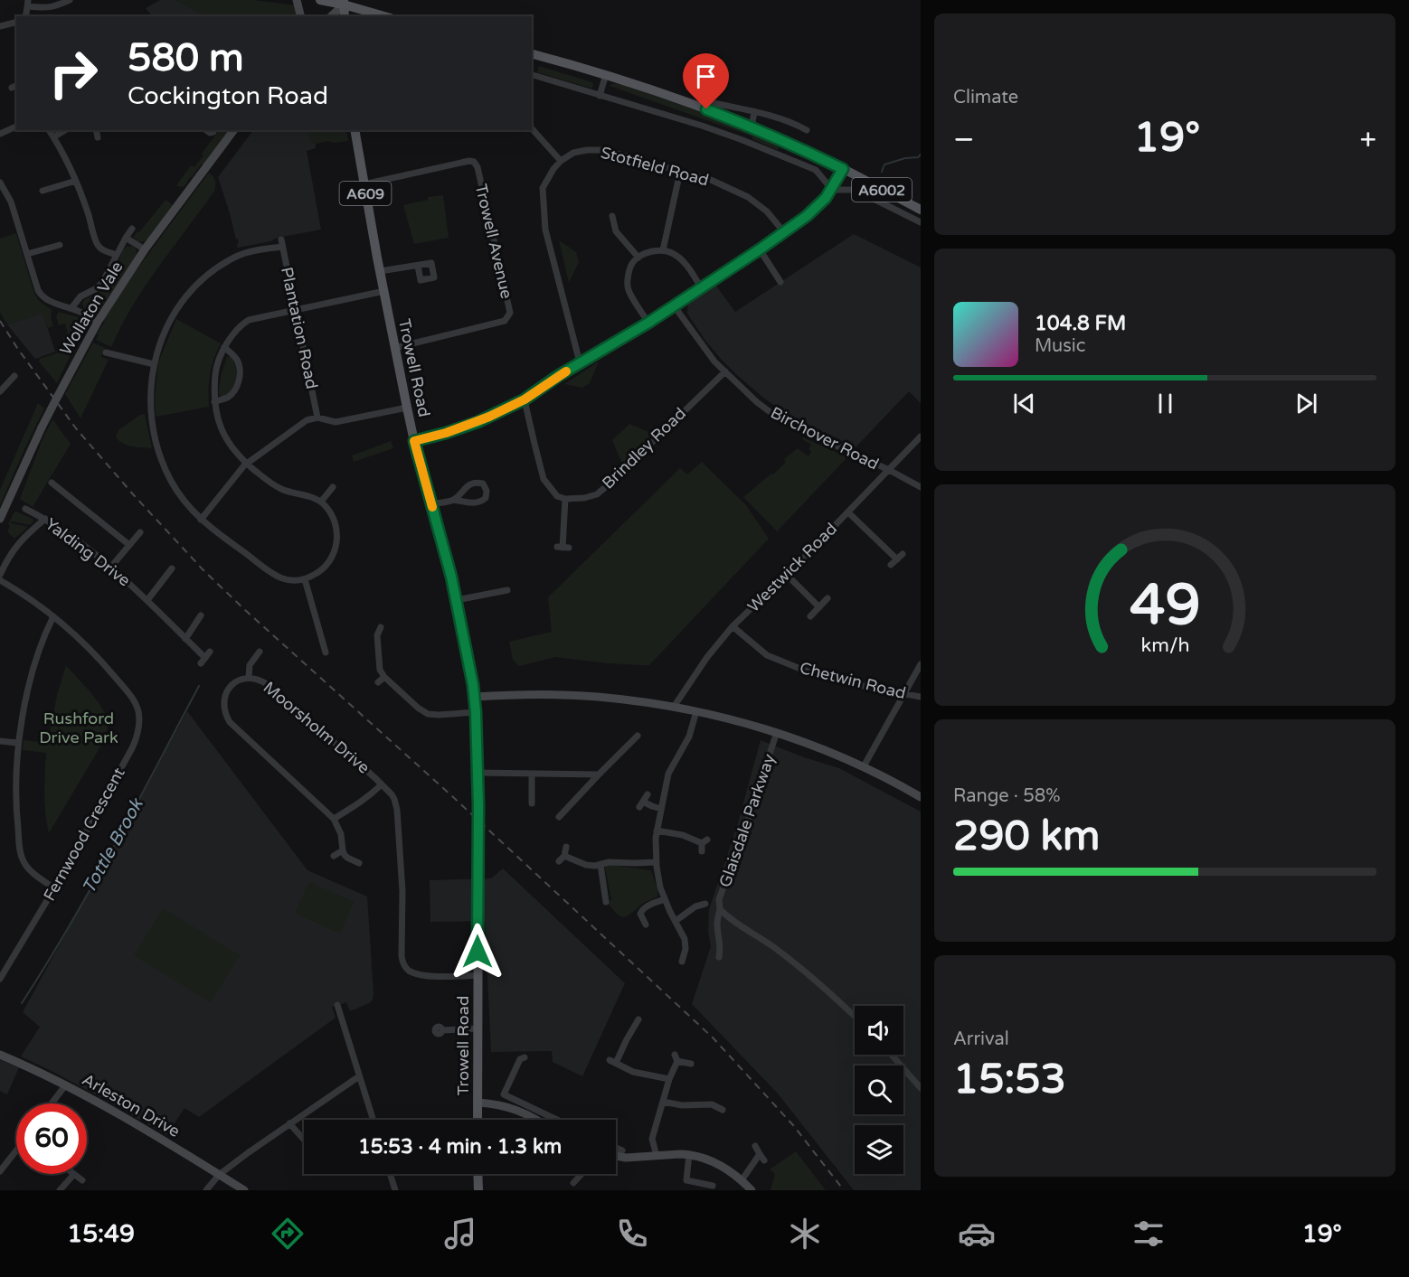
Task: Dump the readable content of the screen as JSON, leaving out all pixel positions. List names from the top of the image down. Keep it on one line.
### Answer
{"streets":{"main road":["A6002","A609","Trowell Road"],"street":["Stotfield Road","Trowell Avenue","Wollaton Vale","Plantation Road","Birchover Road","Brindley Road","Yalding Drive","Westwick Road","Chetwin Road","Moorsholm Drive","Glaisdale Parkway","Fernwood Crescent","Arleston Drive"]},"crossings":[["Trowell Avenue","Trowell Road"],["Trowell Road","Moorsholm Drive"],["Birchover Road","Brindley Road"],["Birchover Road","Westwick Road"],["Westwick Road","Chetwin Road"]],"water":["Tottle Brook"],"parks":["Rushford Drive Park"],"page":{"tile":["Climate",["Range · 58%","290 km"],["Arrival","15:53"]],"turn":["580 m","Cockington Road"],"heat":["−","19°","+"],"song":["104.8 FM","Music"],"limit":"60","trip":"15:53 · 4 min · 1.3 km","tabs":["15:49","19°"],"gauge":["49","km/h"]}}
